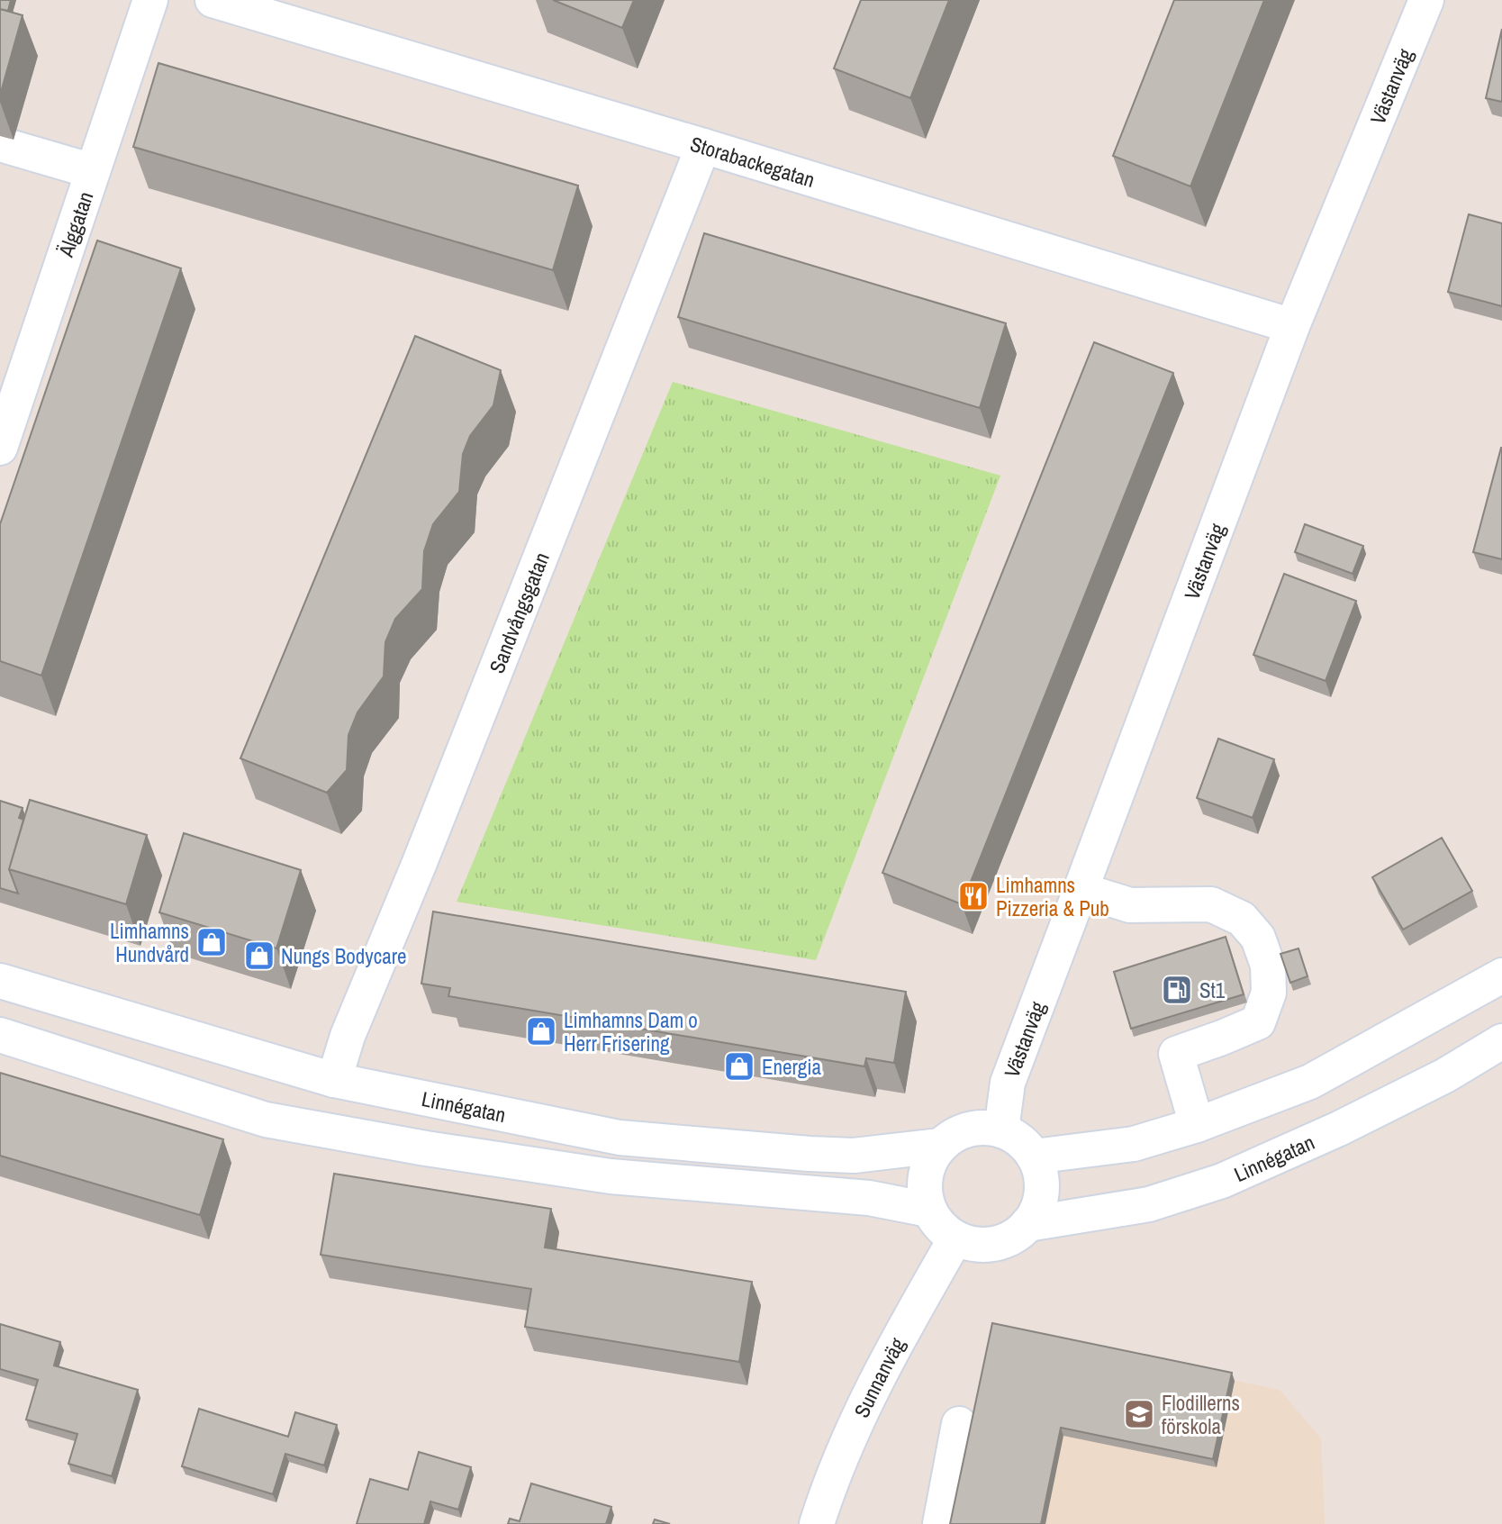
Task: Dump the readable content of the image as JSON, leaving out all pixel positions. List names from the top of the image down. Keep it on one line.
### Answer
{"streets":{"street":["Västanväg","Storabackegatan","Älggatan","Sandvångsgatan","Linnégatan","Sunnanväg"]},"crossings":[["Västanväg","Storabackegatan"],["Västanväg","Linnégatan"],["Västanväg","Sunnanväg"],["Storabackegatan","Sandvångsgatan"],["Sandvångsgatan","Linnégatan"],["Linnégatan","Sunnanväg"]],"places":{"restaurant":["Limhamns Pizzeria & Pub"],"shop":["Limhamns Hundvård","Nungs Bodycare","Limhamns Dam o Herr Frisering","Energia"],"fuel station":["St1"],"school or university":["Flodillerns förskola"]}}
